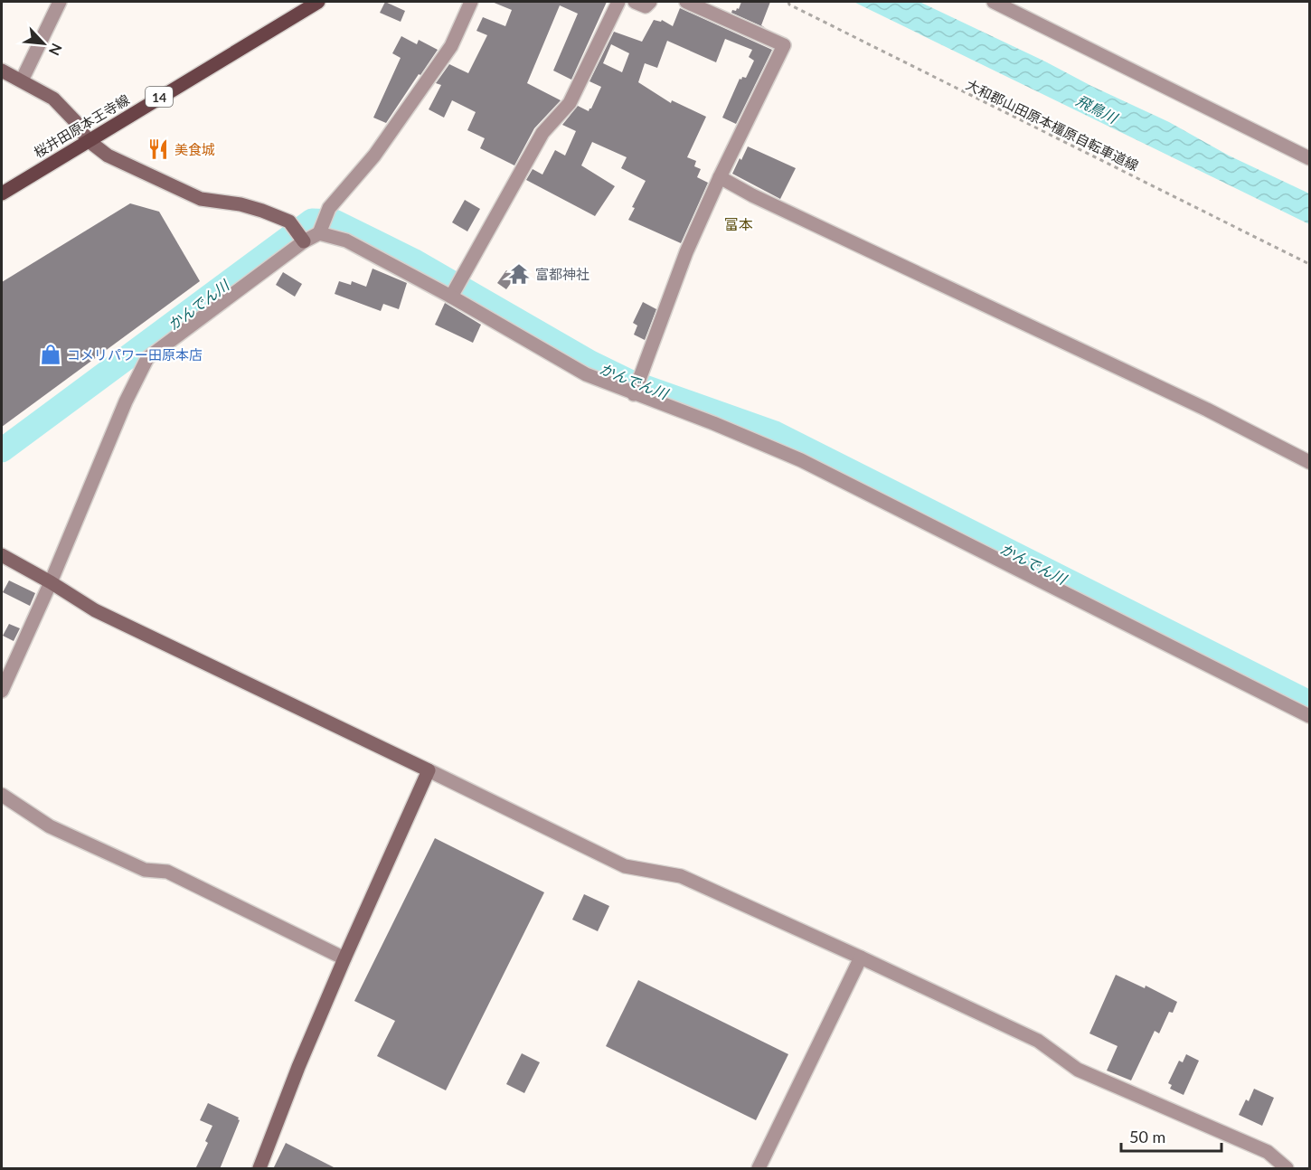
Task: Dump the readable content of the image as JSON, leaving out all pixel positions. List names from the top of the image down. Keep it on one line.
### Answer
{"streets":{"main road":["14","桜井田原本王寺線"],"path":["大和郡山田原本橿原自転車道線"]},"districts":["富本"],"water":["飛鳥川","かんでん川"],"places":{"restaurant":["美食城"],"temple":["富都神社"],"shop":["コメリパワー田原本店"]},"scale_bar":"50 m","north":"bottom right"}
